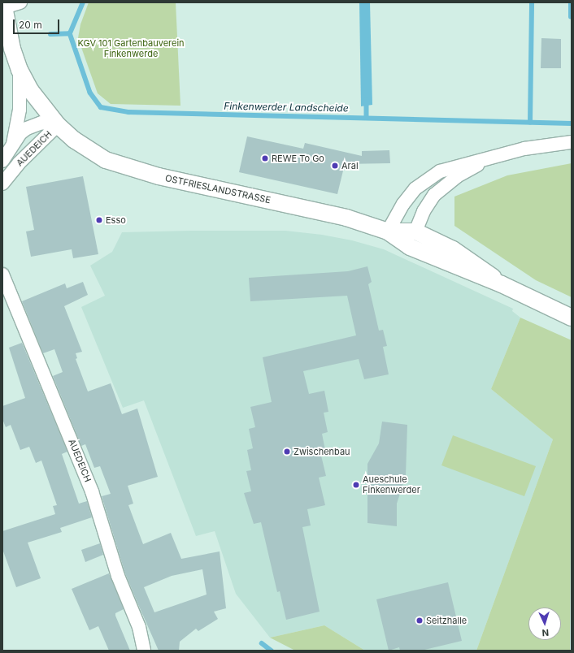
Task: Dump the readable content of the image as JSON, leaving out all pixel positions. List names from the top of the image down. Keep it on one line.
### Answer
{"streets":{"street":["AUEDEICH","OSTFRIESLANDSTRASSE"]},"crossings":[["AUEDEICH","OSTFRIESLANDSTRASSE"]],"water":["Finkenwerder Landscheide"],"parks":["KGV 101 Gartenbauverein Finkenwerde"],"places":["REWE To Go","Aral","Esso","Zwischenbau","Aueschule Finkenwerder","Seitzhalle"],"scale_bar":"20 m","north":"bottom"}
